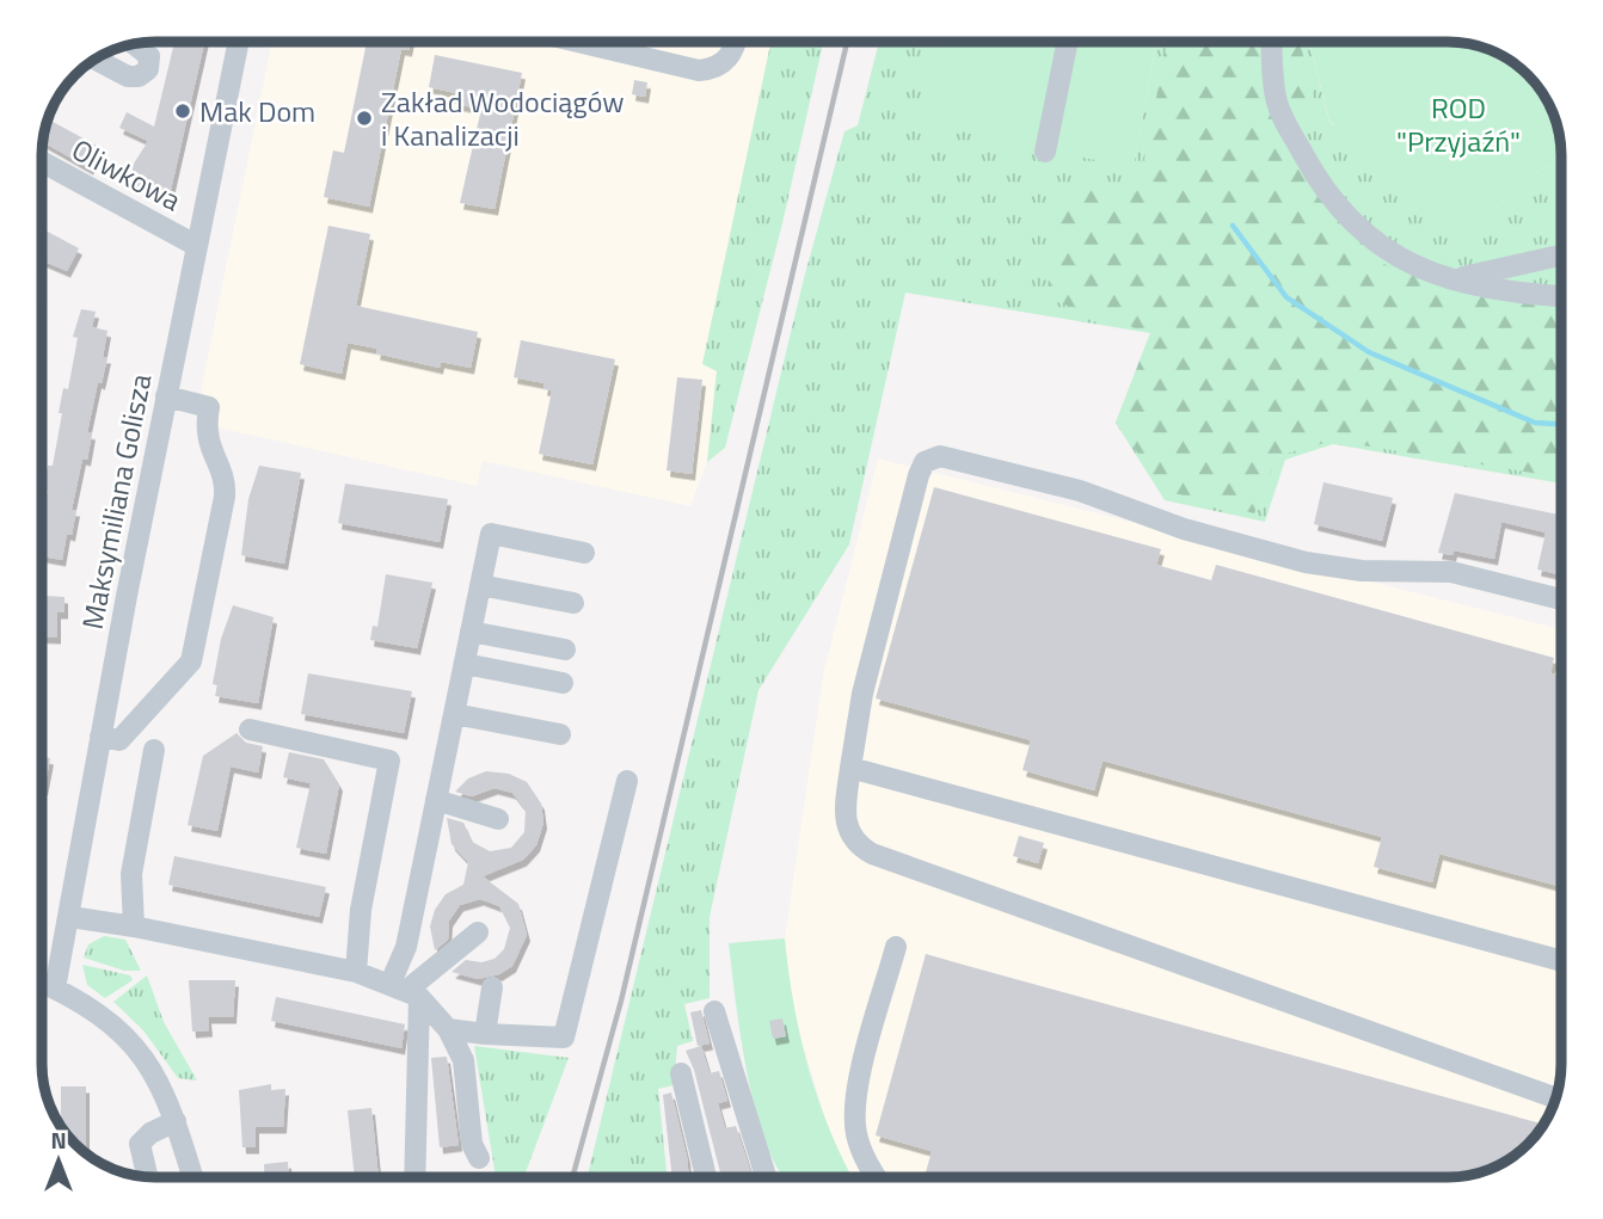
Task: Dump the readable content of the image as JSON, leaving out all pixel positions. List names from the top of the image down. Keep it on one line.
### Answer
{"streets":{"street":["Oliwkowa","Maksymiliana Golisza"]},"crossings":[["Oliwkowa","Maksymiliana Golisza"]],"parks":["ROD \"Przyjaźń\""],"places":["Mak Dom","Zakład Wodociągów i Kanalizacji"],"north":"top"}
